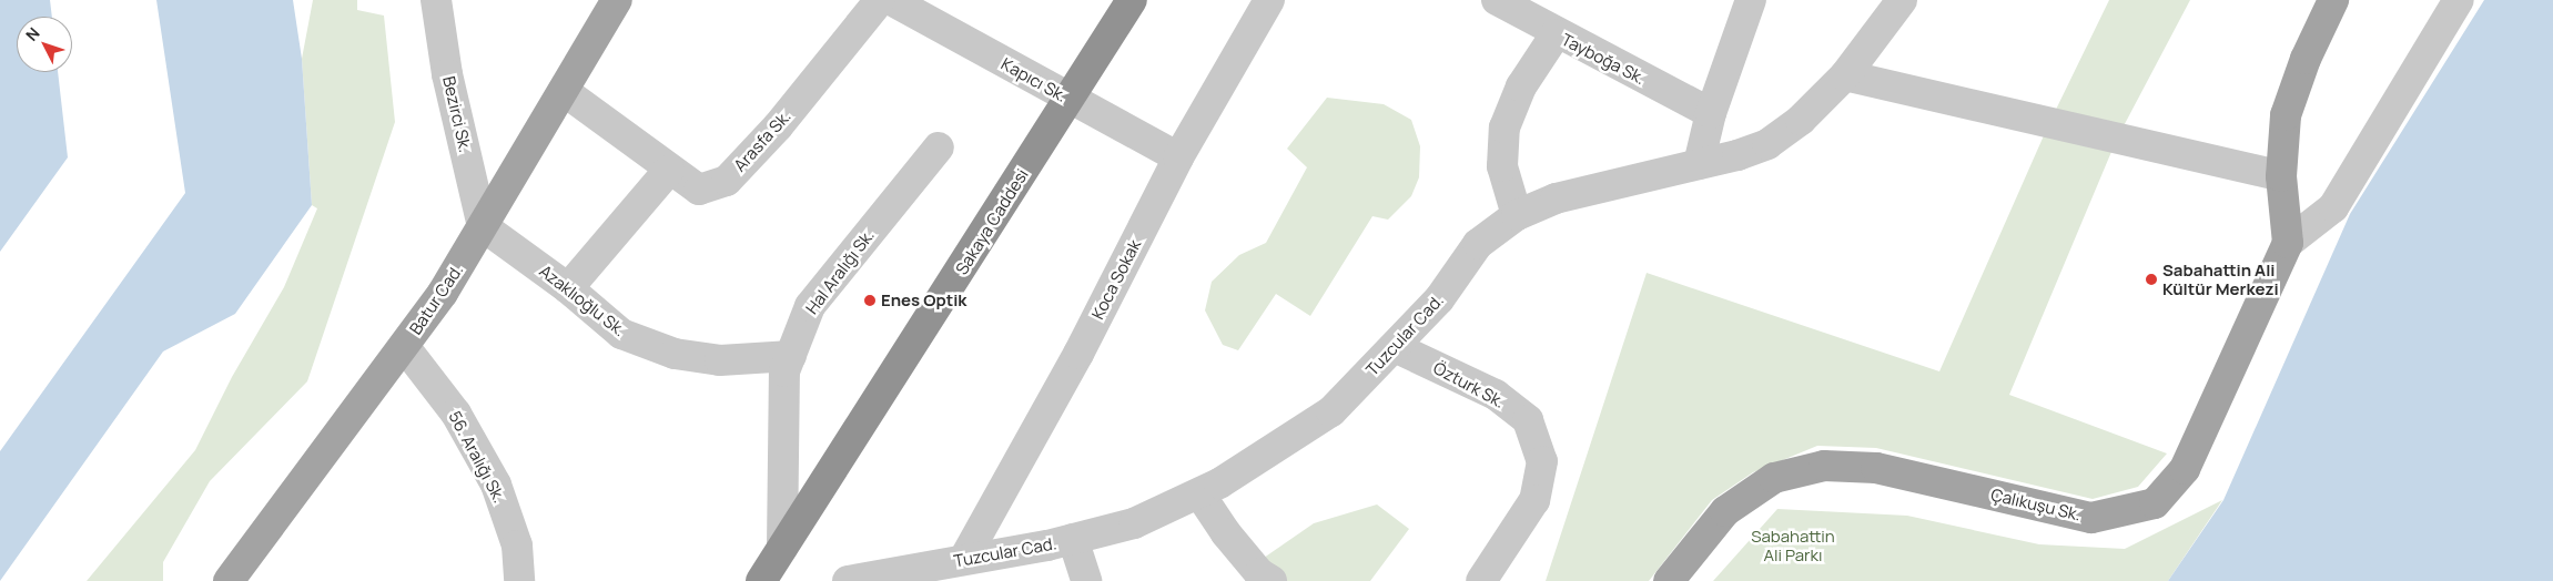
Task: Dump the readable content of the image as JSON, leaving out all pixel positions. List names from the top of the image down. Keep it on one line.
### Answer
{"streets":{"highway":["Sakaya Caddesi"],"main road":["Batur Cad.","Çalıkuşu Sk."],"street":["Tayboğa Sk.","Kapıcı Sk.","Bezirci Sk.","Arasfa Sk.","Hal Aralığı Sk.","Koca Sokak","Azaklıoğlu Sk.","Tuzcular Cad.","Özturk Sk.","56. Aralığı Sk."]},"crossings":[["Kapıcı Sk.","Sakaya Caddesi"],["Kapıcı Sk.","Koca Sokak"],["Bezirci Sk.","Batur Cad."],["Bezirci Sk.","Azaklıoğlu Sk."],["Arasfa Sk.","Batur Cad."],["Sakaya Caddesi","Hal Aralığı Sk."],["Hal Aralığı Sk.","Azaklıoğlu Sk."],["Koca Sokak","Tuzcular Cad."],["Batur Cad.","Azaklıoğlu Sk."],["Batur Cad.","56. Aralığı Sk."],["Tuzcular Cad.","Özturk Sk."]],"parks":["Sabahattin Ali Parkı"],"places":["Sabahattin Ali Kültür Merkezi","Enes Optik"],"north":"top left"}
